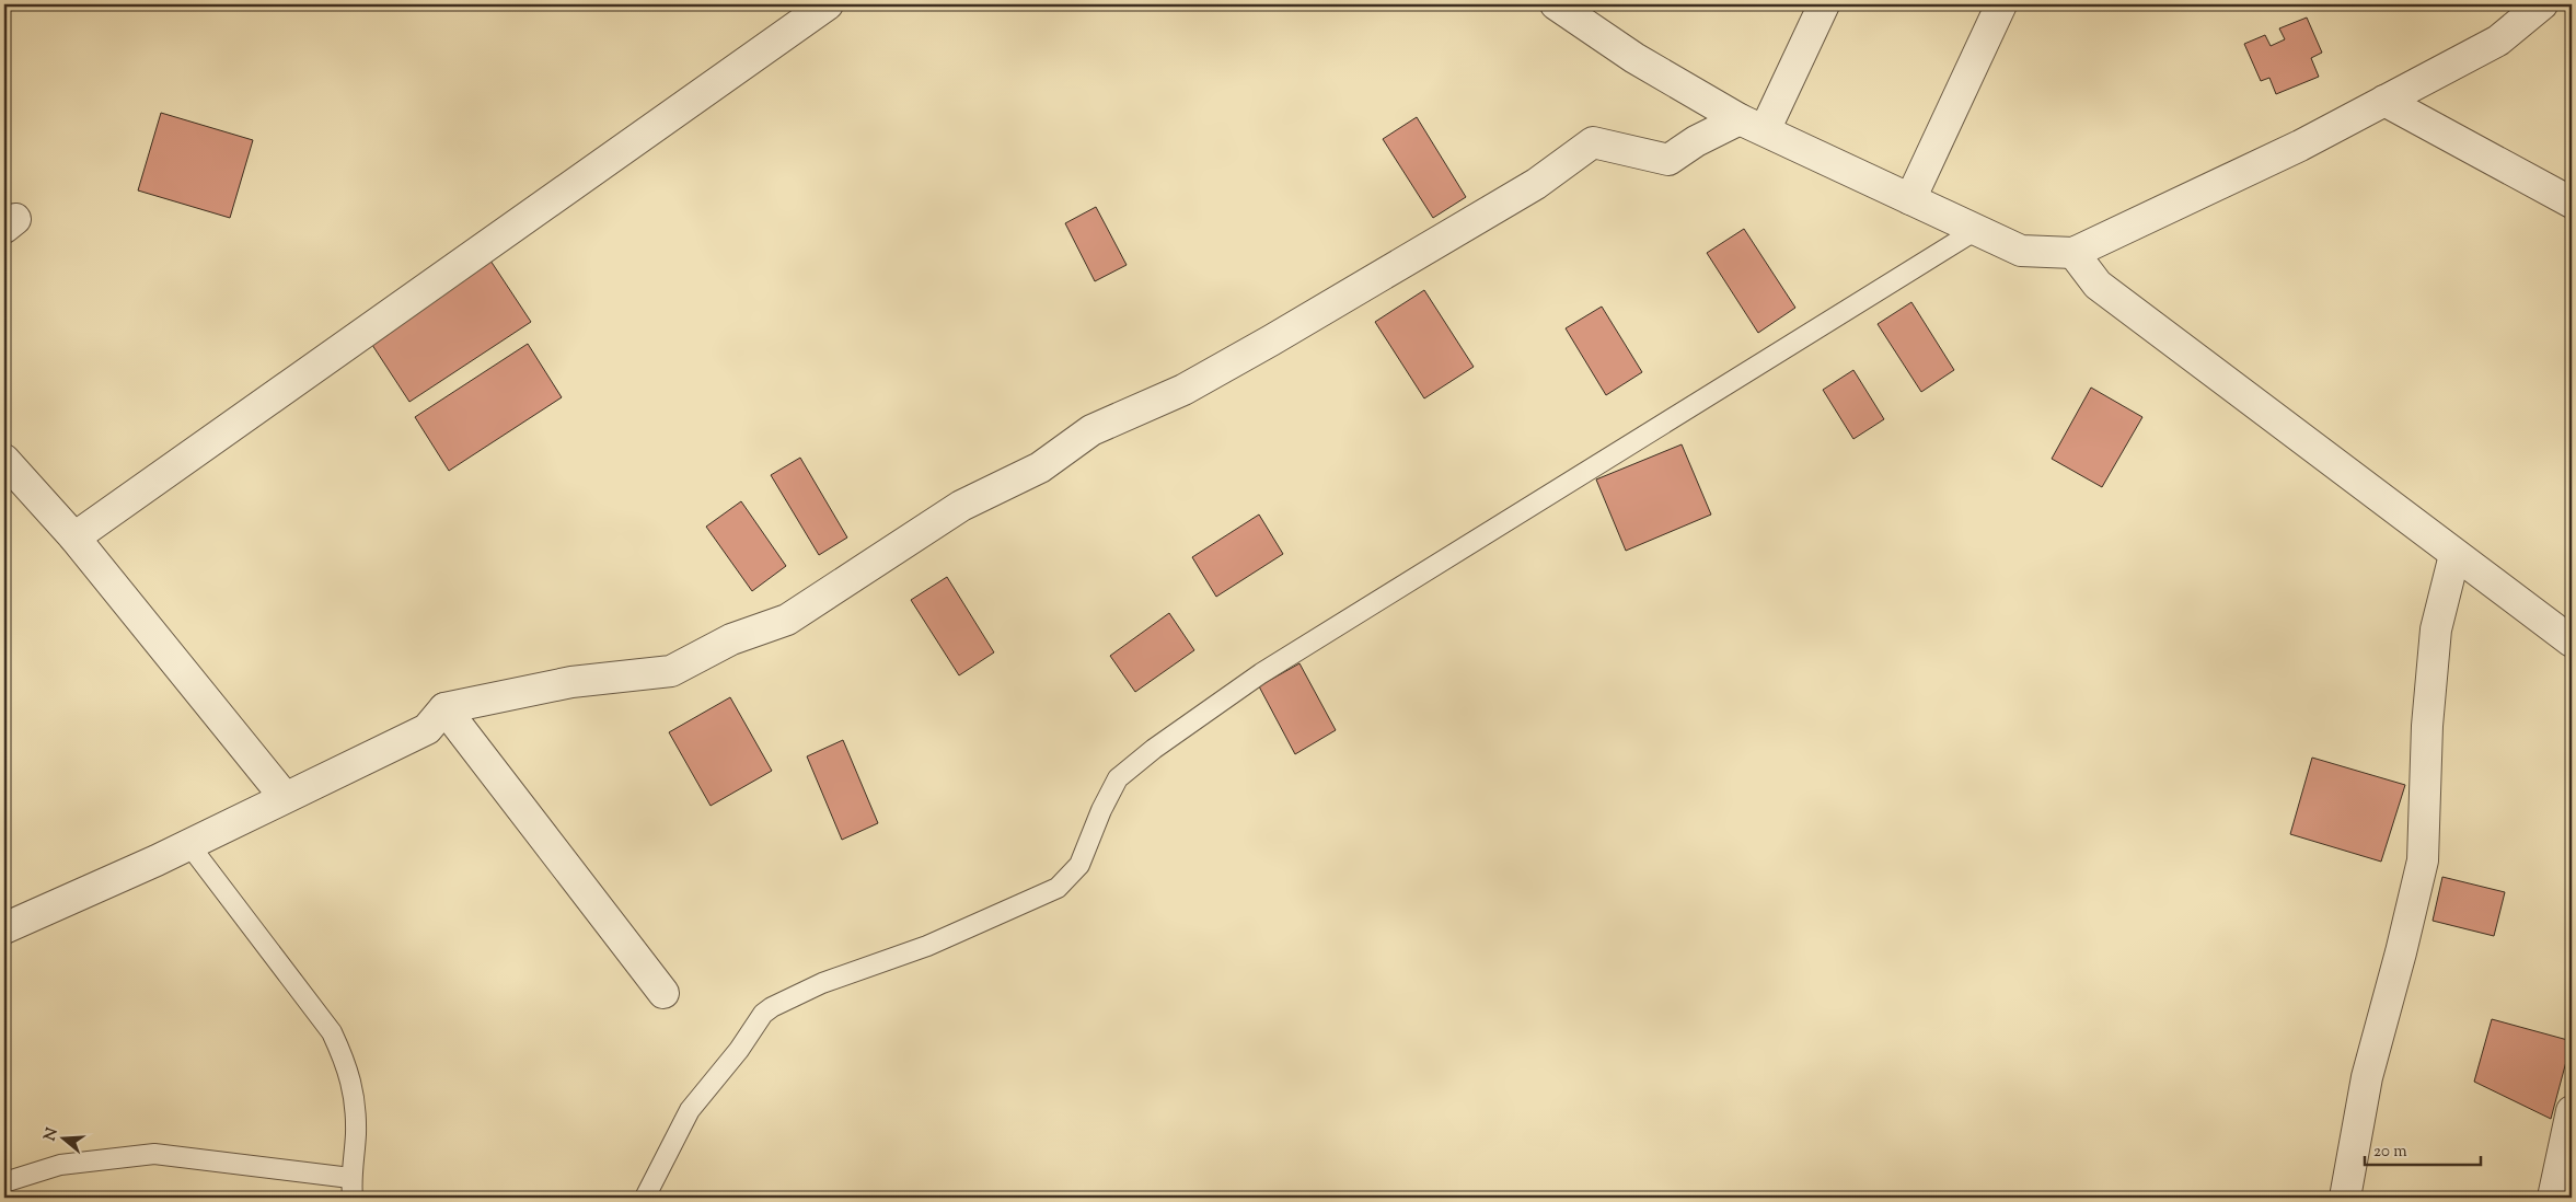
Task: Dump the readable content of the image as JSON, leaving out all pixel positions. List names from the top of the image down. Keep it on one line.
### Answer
{"scale_bar":"20 m","north":"left"}
